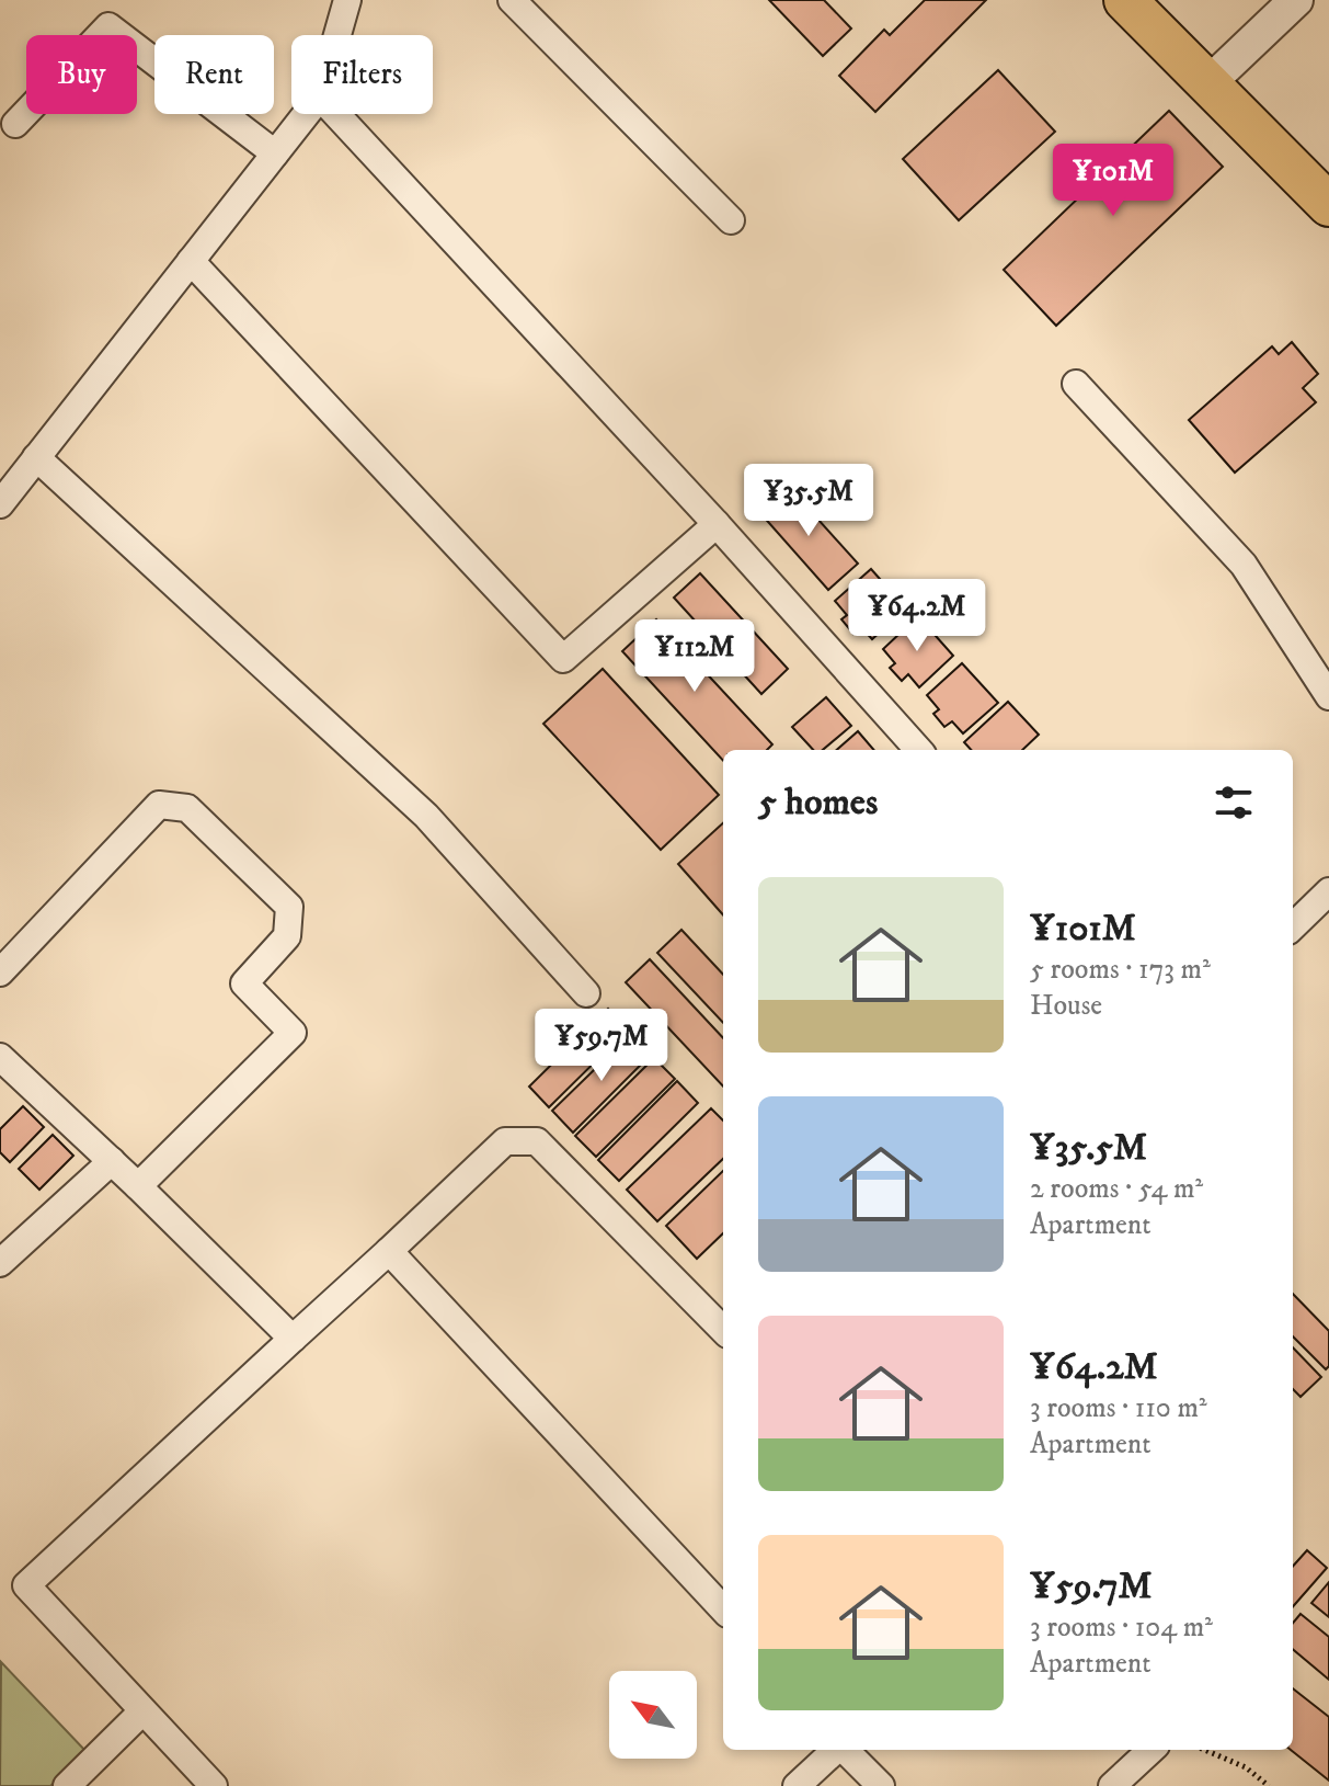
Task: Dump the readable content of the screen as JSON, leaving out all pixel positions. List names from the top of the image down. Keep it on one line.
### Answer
{"north":"top left","page":{"chip":["Buy","Rent","Filters"],"price":["¥101M","¥35.5M","¥64.2M","¥112M","¥59.7M"],"heading":"5 homes","list":[{"name":"¥101M","note":"5 rooms · 173 m² · House"},{"name":"¥35.5M","note":"2 rooms · 54 m² · Apartment"},{"name":"¥64.2M","note":"3 rooms · 110 m² · Apartment"},{"name":"¥59.7M","note":"3 rooms · 104 m² · Apartment"}]}}
